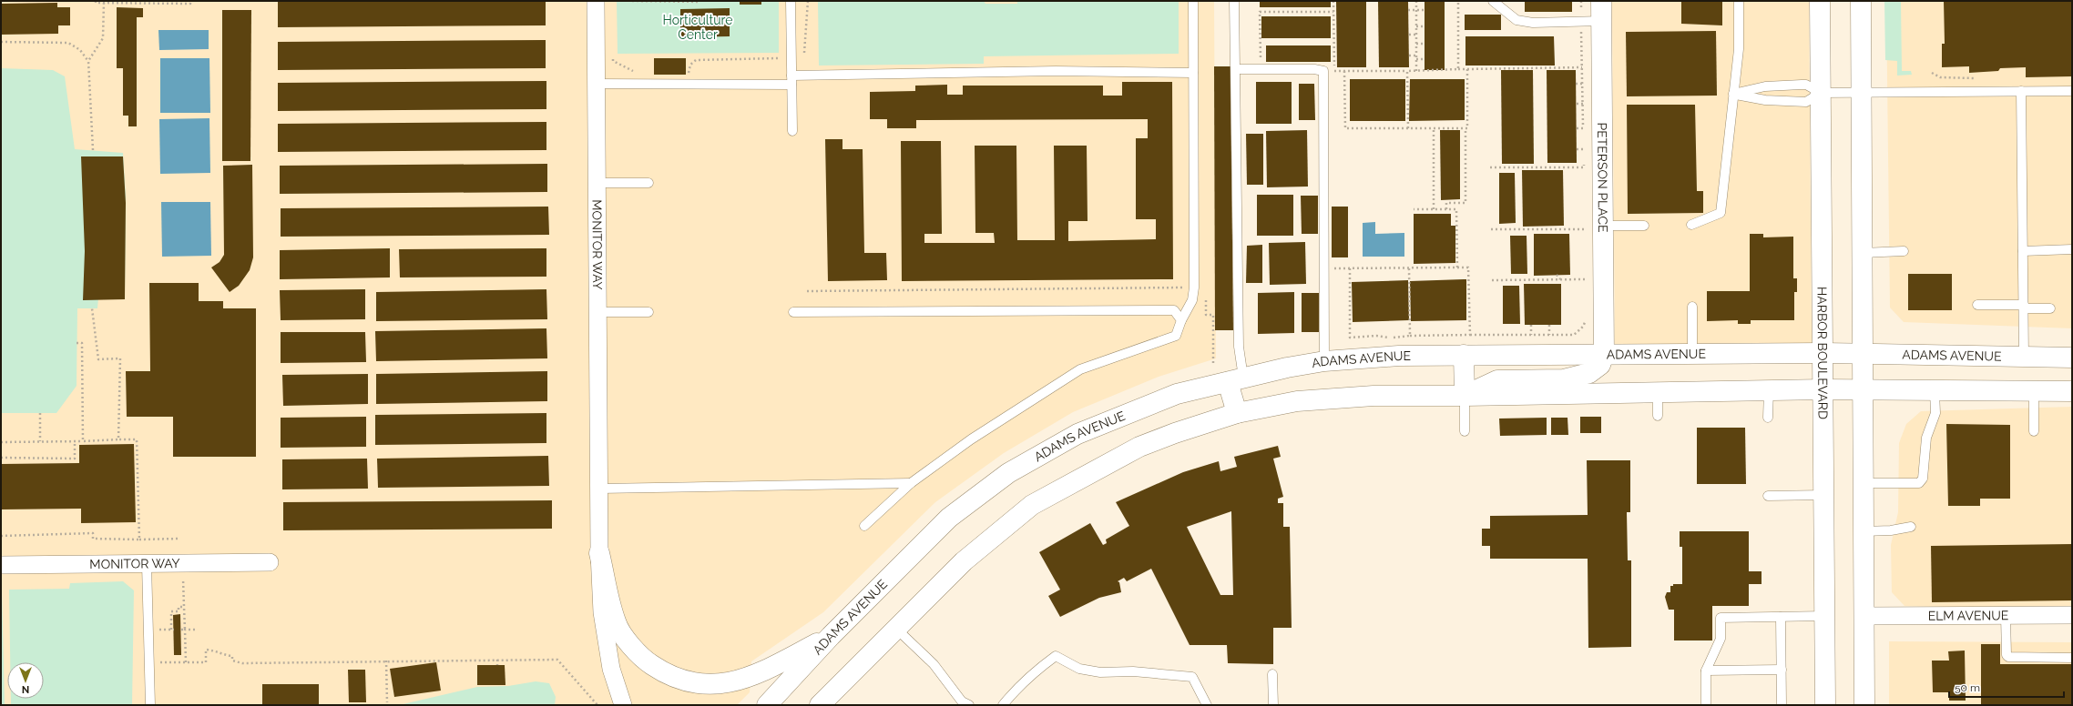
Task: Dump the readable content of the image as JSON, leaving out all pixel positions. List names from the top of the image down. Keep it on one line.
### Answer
{"streets":{"main road":["PETERSON PLACE","ADAMS AVENUE","HARBOR BOULEVARD"],"street":["MONITOR WAY","ELM AVENUE"]},"crossings":[["PETERSON PLACE","ADAMS AVENUE"],["ADAMS AVENUE","HARBOR BOULEVARD"]],"parks":["Horticulture Center"],"scale_bar":"50 m","north":"bottom"}
